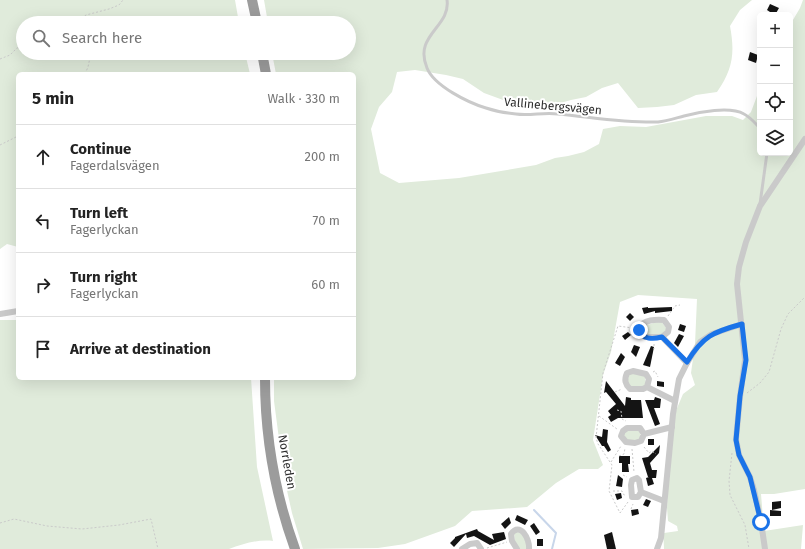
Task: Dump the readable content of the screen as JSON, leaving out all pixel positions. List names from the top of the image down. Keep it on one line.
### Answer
{"streets":{"highway":["Norrleden"],"lane":["Vallinebergsvägen"]},"page":{"map_buttons":["+","−"],"search":"Search here","heading":["5 min","Walk · 330 m"],"list":[["Continue","Fagerdalsvägen","200 m"],["Turn left","Fagerlyckan","70 m"],["Turn right","Fagerlyckan","60 m"],"Arrive at destination"]}}
